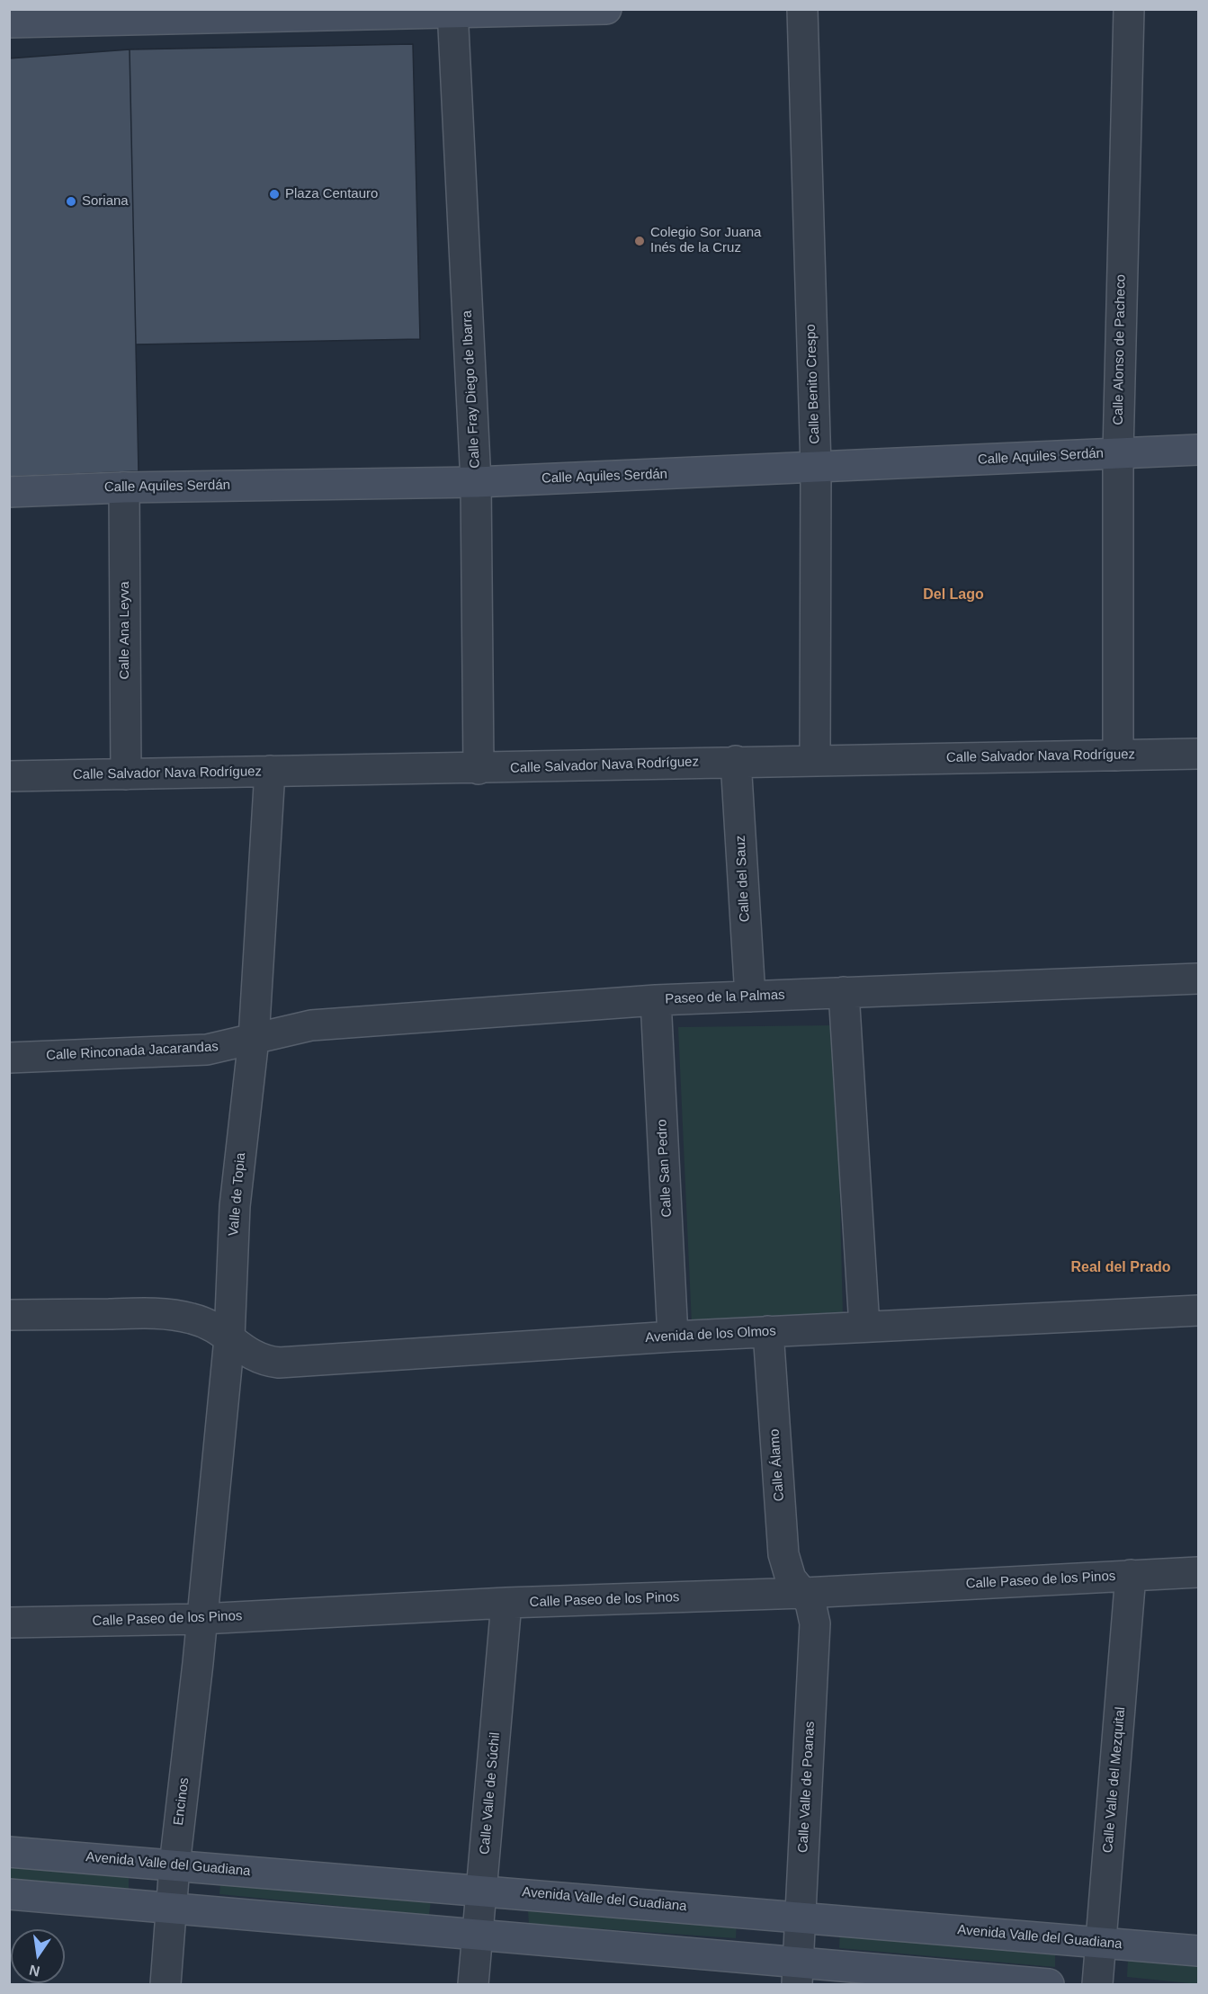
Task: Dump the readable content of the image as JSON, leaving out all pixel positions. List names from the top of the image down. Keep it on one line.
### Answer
{"streets":{"street":["Calle Alonso de Pacheco","Calle Benito Crespo","Calle Fray Diego de Ibarra","Calle Aquiles Serdán","Calle Ana Leyva","Calle Salvador Nava Rodríguez","Calle del Sauz","Paseo de la Palmas","Calle Rinconada Jacarandas","Calle San Pedro","Valle de Topia","Avenida de los Olmos","Calle Álamo","Calle Paseo de los Pinos","Calle Valle del Mezquital","Calle Valle de Poanas","Calle Valle de Súchil","Encinos","Avenida Valle del Guadiana"]},"crossings":[["Calle Alonso de Pacheco","Calle Aquiles Serdán"],["Calle Alonso de Pacheco","Calle Salvador Nava Rodríguez"],["Calle Benito Crespo","Calle Aquiles Serdán"],["Calle Benito Crespo","Calle Salvador Nava Rodríguez"],["Calle Fray Diego de Ibarra","Calle Aquiles Serdán"],["Calle Fray Diego de Ibarra","Calle Salvador Nava Rodríguez"],["Calle Aquiles Serdán","Calle Ana Leyva"],["Calle Ana Leyva","Calle Salvador Nava Rodríguez"],["Calle Salvador Nava Rodríguez","Calle del Sauz"],["Calle Salvador Nava Rodríguez","Valle de Topia"],["Calle del Sauz","Paseo de la Palmas"],["Paseo de la Palmas","Calle Rinconada Jacarandas"],["Paseo de la Palmas","Calle San Pedro"],["Paseo de la Palmas","Valle de Topia"],["Calle Rinconada Jacarandas","Valle de Topia"],["Calle San Pedro","Avenida de los Olmos"],["Valle de Topia","Avenida de los Olmos"],["Valle de Topia","Calle Paseo de los Pinos"],["Valle de Topia","Encinos"],["Avenida de los Olmos","Calle Álamo"],["Calle Álamo","Calle Paseo de los Pinos"],["Calle Álamo","Calle Valle de Poanas"],["Calle Paseo de los Pinos","Calle Valle del Mezquital"],["Calle Paseo de los Pinos","Calle Valle de Poanas"],["Calle Paseo de los Pinos","Calle Valle de Súchil"],["Calle Paseo de los Pinos","Encinos"],["Calle Valle del Mezquital","Avenida Valle del Guadiana"],["Calle Valle de Poanas","Avenida Valle del Guadiana"],["Calle Valle de Súchil","Avenida Valle del Guadiana"],["Encinos","Avenida Valle del Guadiana"]],"districts":["Del Lago","Real del Prado"],"places":["Plaza Centauro","Soriana","Colegio Sor Juana Inés de la Cruz"],"north":"bottom"}
